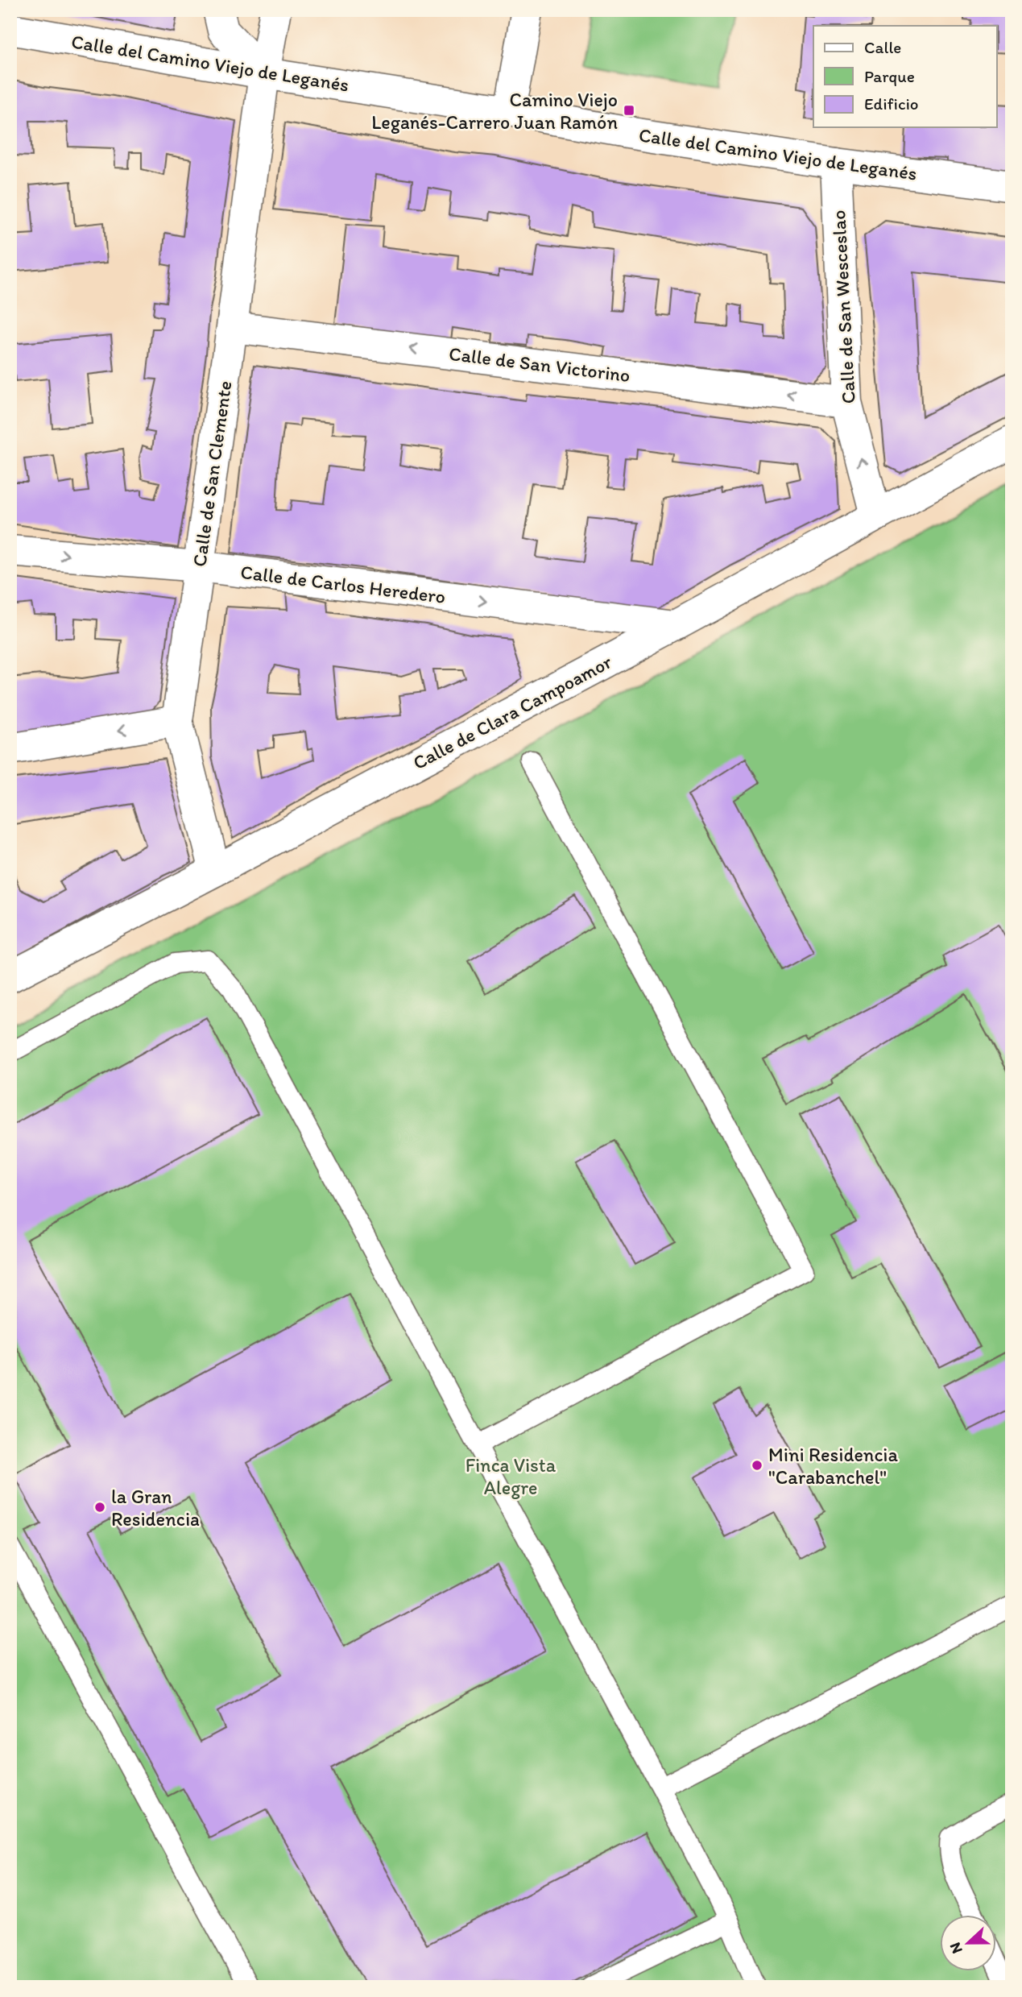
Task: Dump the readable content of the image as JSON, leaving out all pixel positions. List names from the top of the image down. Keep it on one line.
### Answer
{"streets":{"street":["Calle del Camino Viejo de Leganés","Calle de San Wesceslao","Calle de San Victorino","Calle de San Clemente","Calle de Carlos Heredero","Calle de Clara Campoamor"]},"crossings":[["Calle del Camino Viejo de Leganés","Calle de San Wesceslao"],["Calle del Camino Viejo de Leganés","Calle de San Clemente"],["Calle de San Wesceslao","Calle de San Victorino"],["Calle de San Wesceslao","Calle de Clara Campoamor"],["Calle de San Victorino","Calle de San Clemente"],["Calle de San Clemente","Calle de Carlos Heredero"],["Calle de San Clemente","Calle de Clara Campoamor"],["Calle de Carlos Heredero","Calle de Clara Campoamor"]],"one_way":["Calle de San Victorino","Calle de Carlos Heredero"],"parks":["Finca Vista Alegre"],"places":{"transit":["Camino Viejo Leganés-Carrero Juan Ramón"],"other":["Mini Residencia \"Carabanchel\"","la Gran Residencia"]},"legend":["Calle","Parque","Edificio"],"north":"left"}
